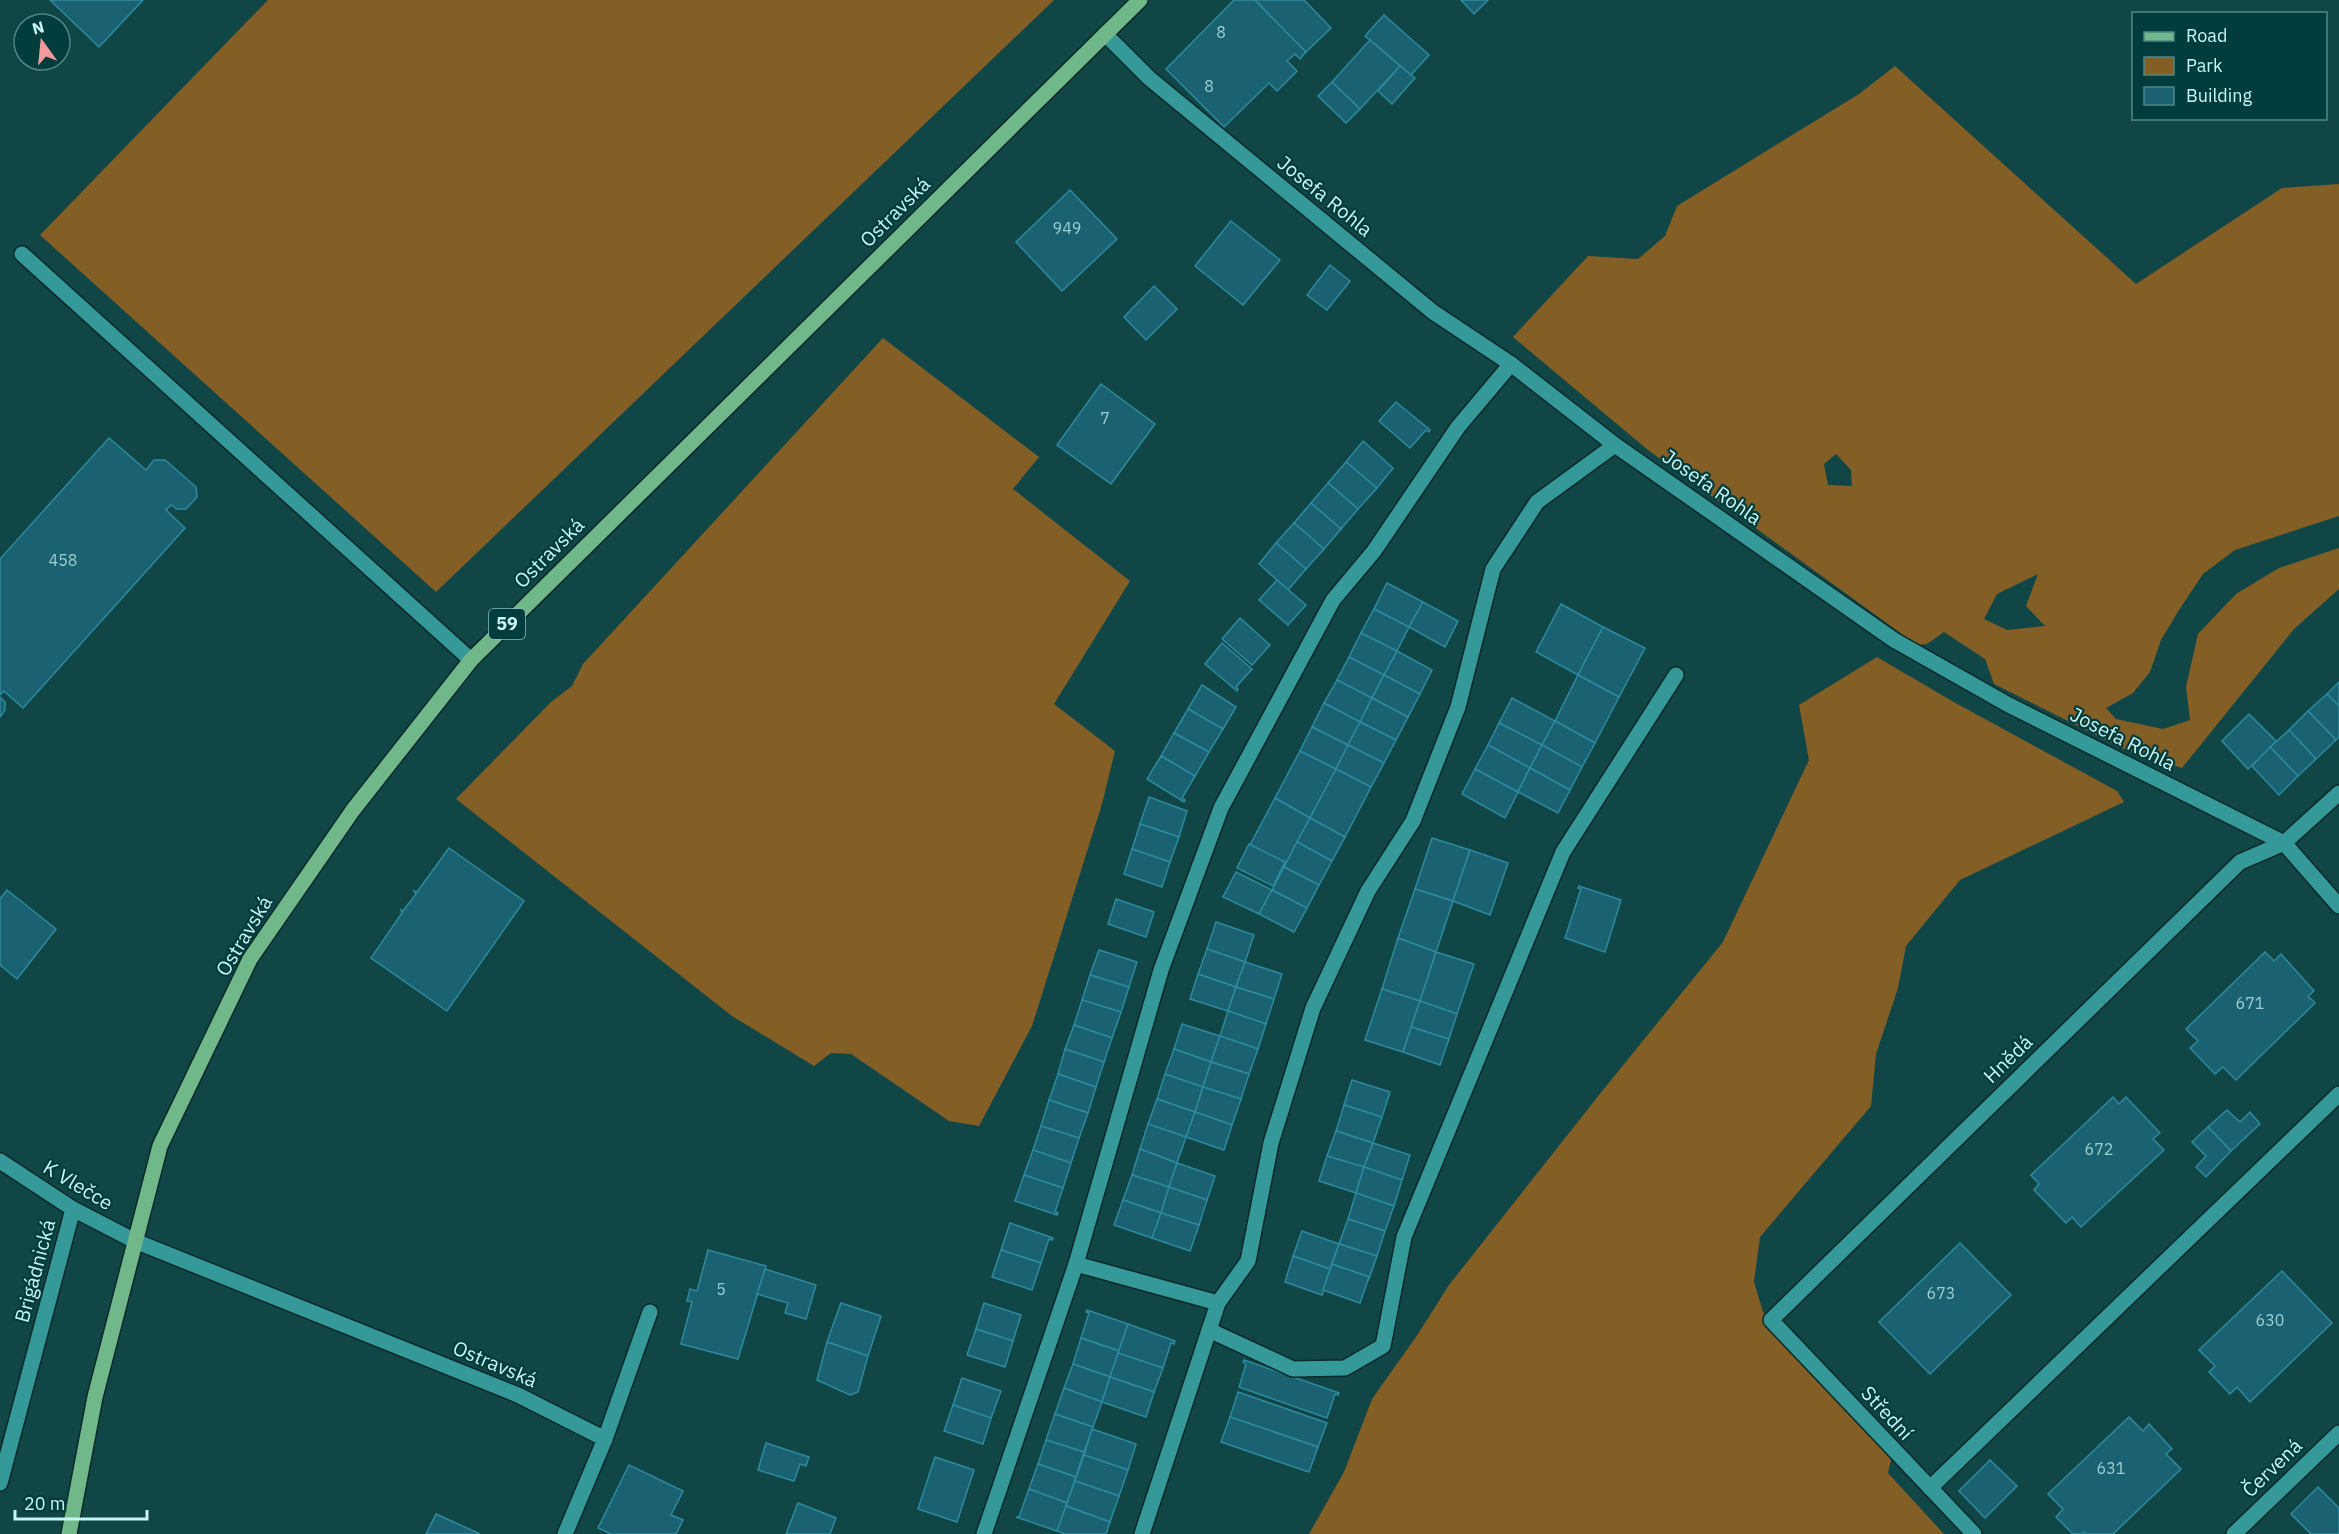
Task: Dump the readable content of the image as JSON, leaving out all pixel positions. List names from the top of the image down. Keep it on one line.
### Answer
{"streets":{"main road":["Ostravská","59"],"street":["Josefa Rohla","Hnědá","K Vlečce","Brigádnická","Střední","Červená"]},"crossings":[["Josefa Rohla","Ostravská"],["Josefa Rohla","Hnědá"],["Ostravská","K Vlečce"],["Hnědá","Střední"],["K Vlečce","Brigádnická"]],"house_numbers":["8","8","949","7","458","671","672","5","673","630","631"],"legend":["Road","Park","Building"],"scale_bar":"20 m","north":"top"}
